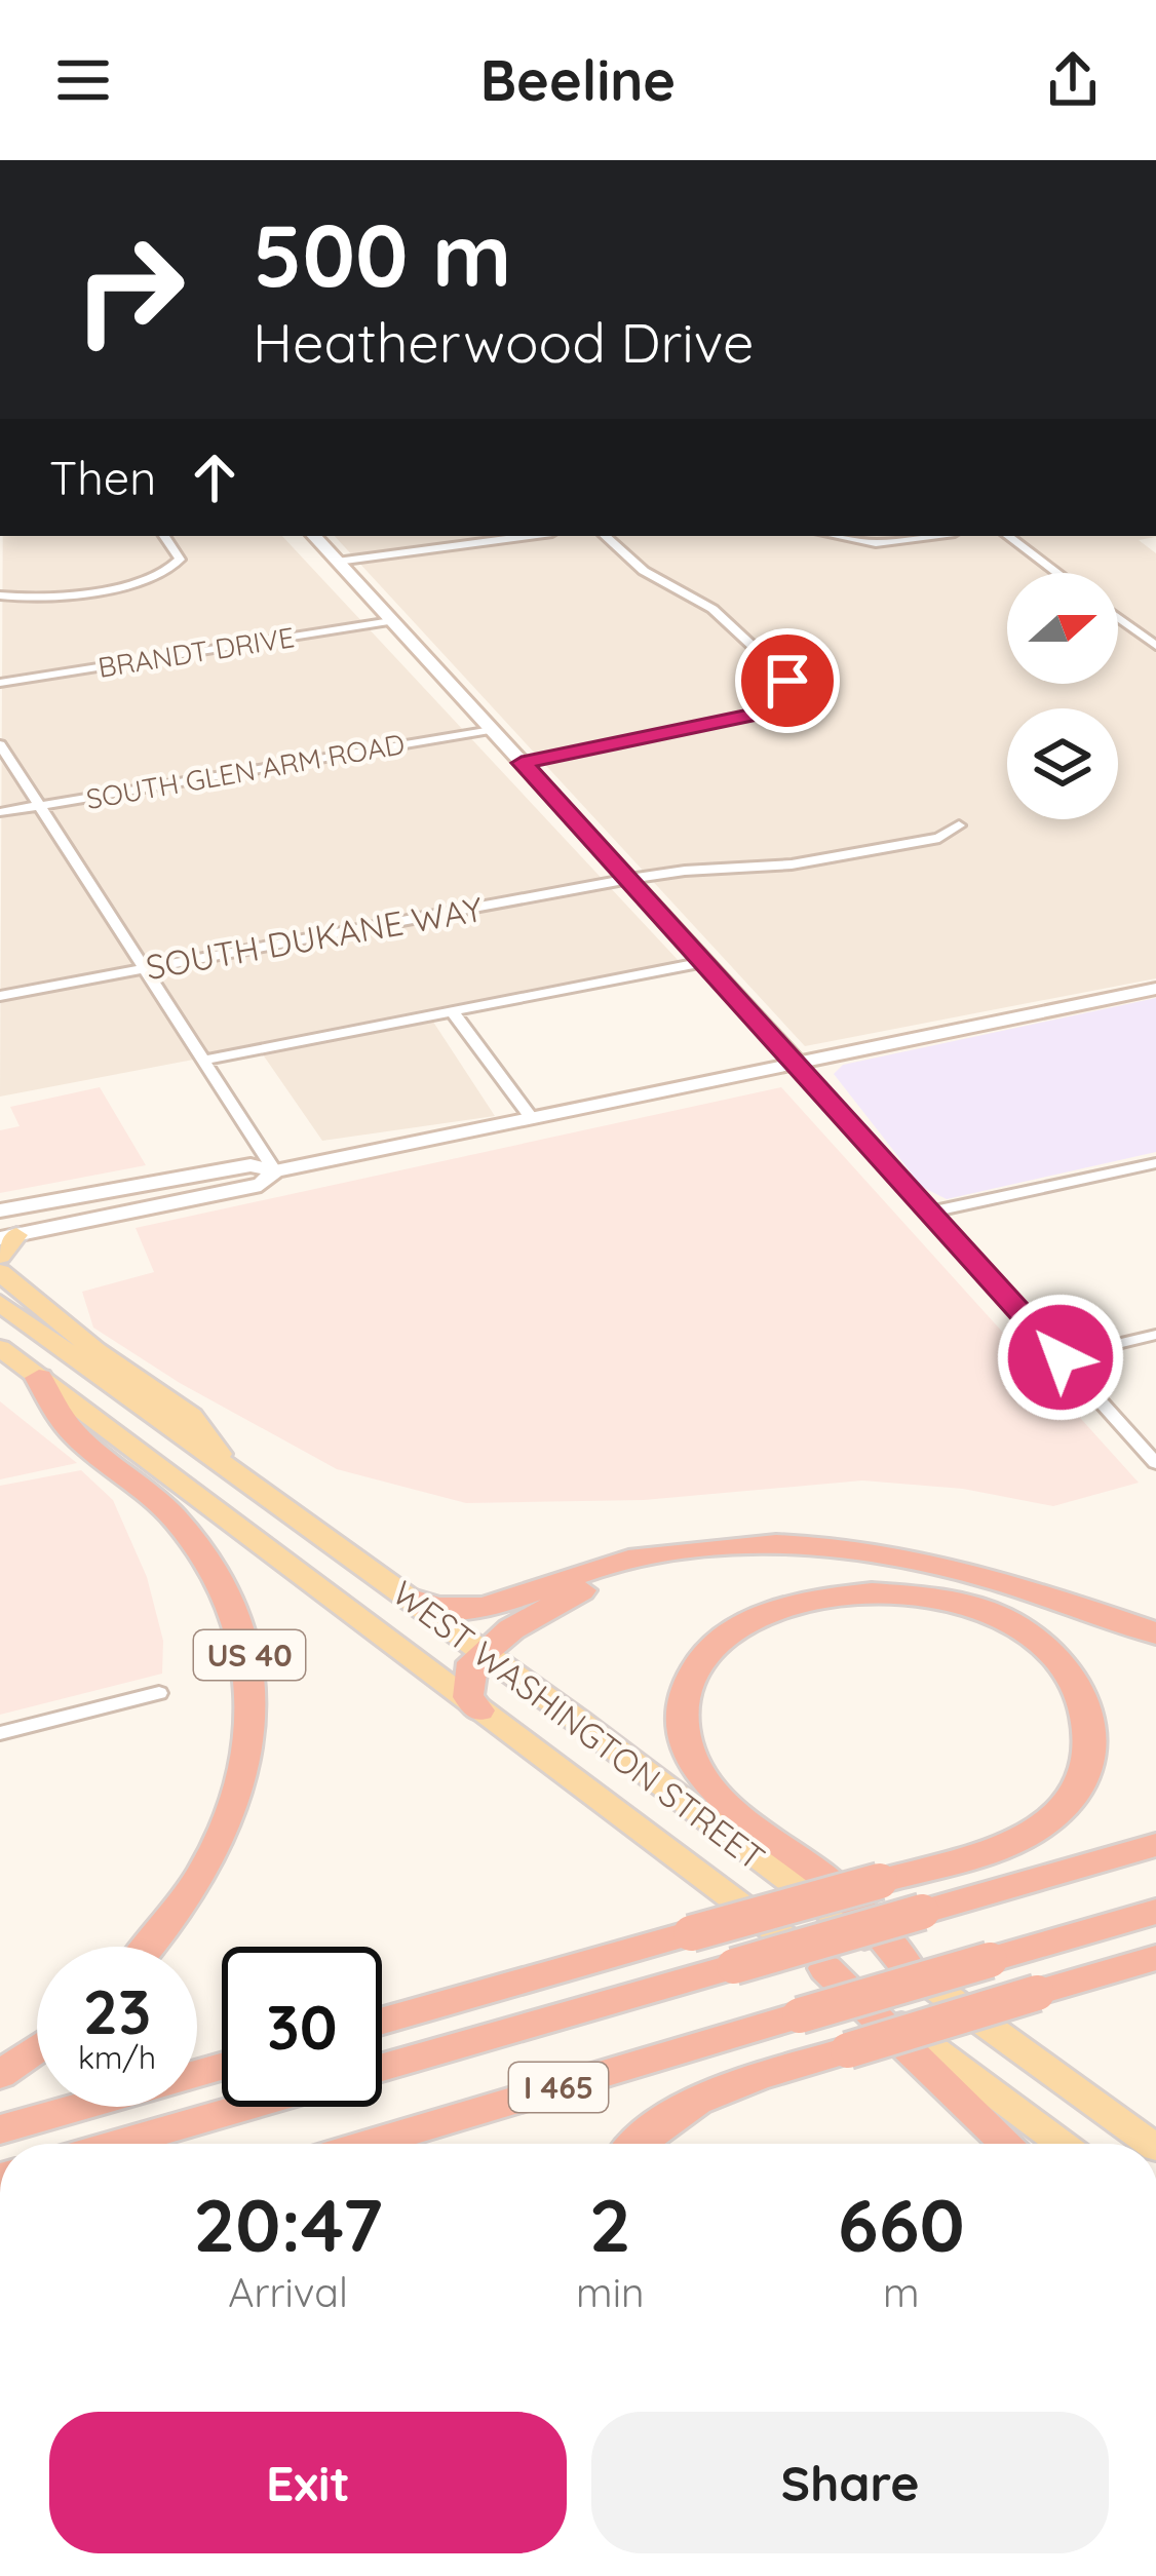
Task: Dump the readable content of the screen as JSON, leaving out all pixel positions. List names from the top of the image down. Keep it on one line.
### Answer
{"streets":{"highway":["US 40","I 465"],"main road":["WEST WASHINGTON STREET"],"street":["BRANDT DRIVE","SOUTH GLEN ARM ROAD","SOUTH DUKANE WAY"]},"crossings":[["US 40","WEST WASHINGTON STREET"]],"north":"right","page":{"header":"Beeline","turn":["500 m","Heatherwood Drive"],"then":"Then","speed":"23 km/h","limit":"30","eta":["20:47","Arrival","2","min","660","m"],"buttons":["Exit","Share"]}}
